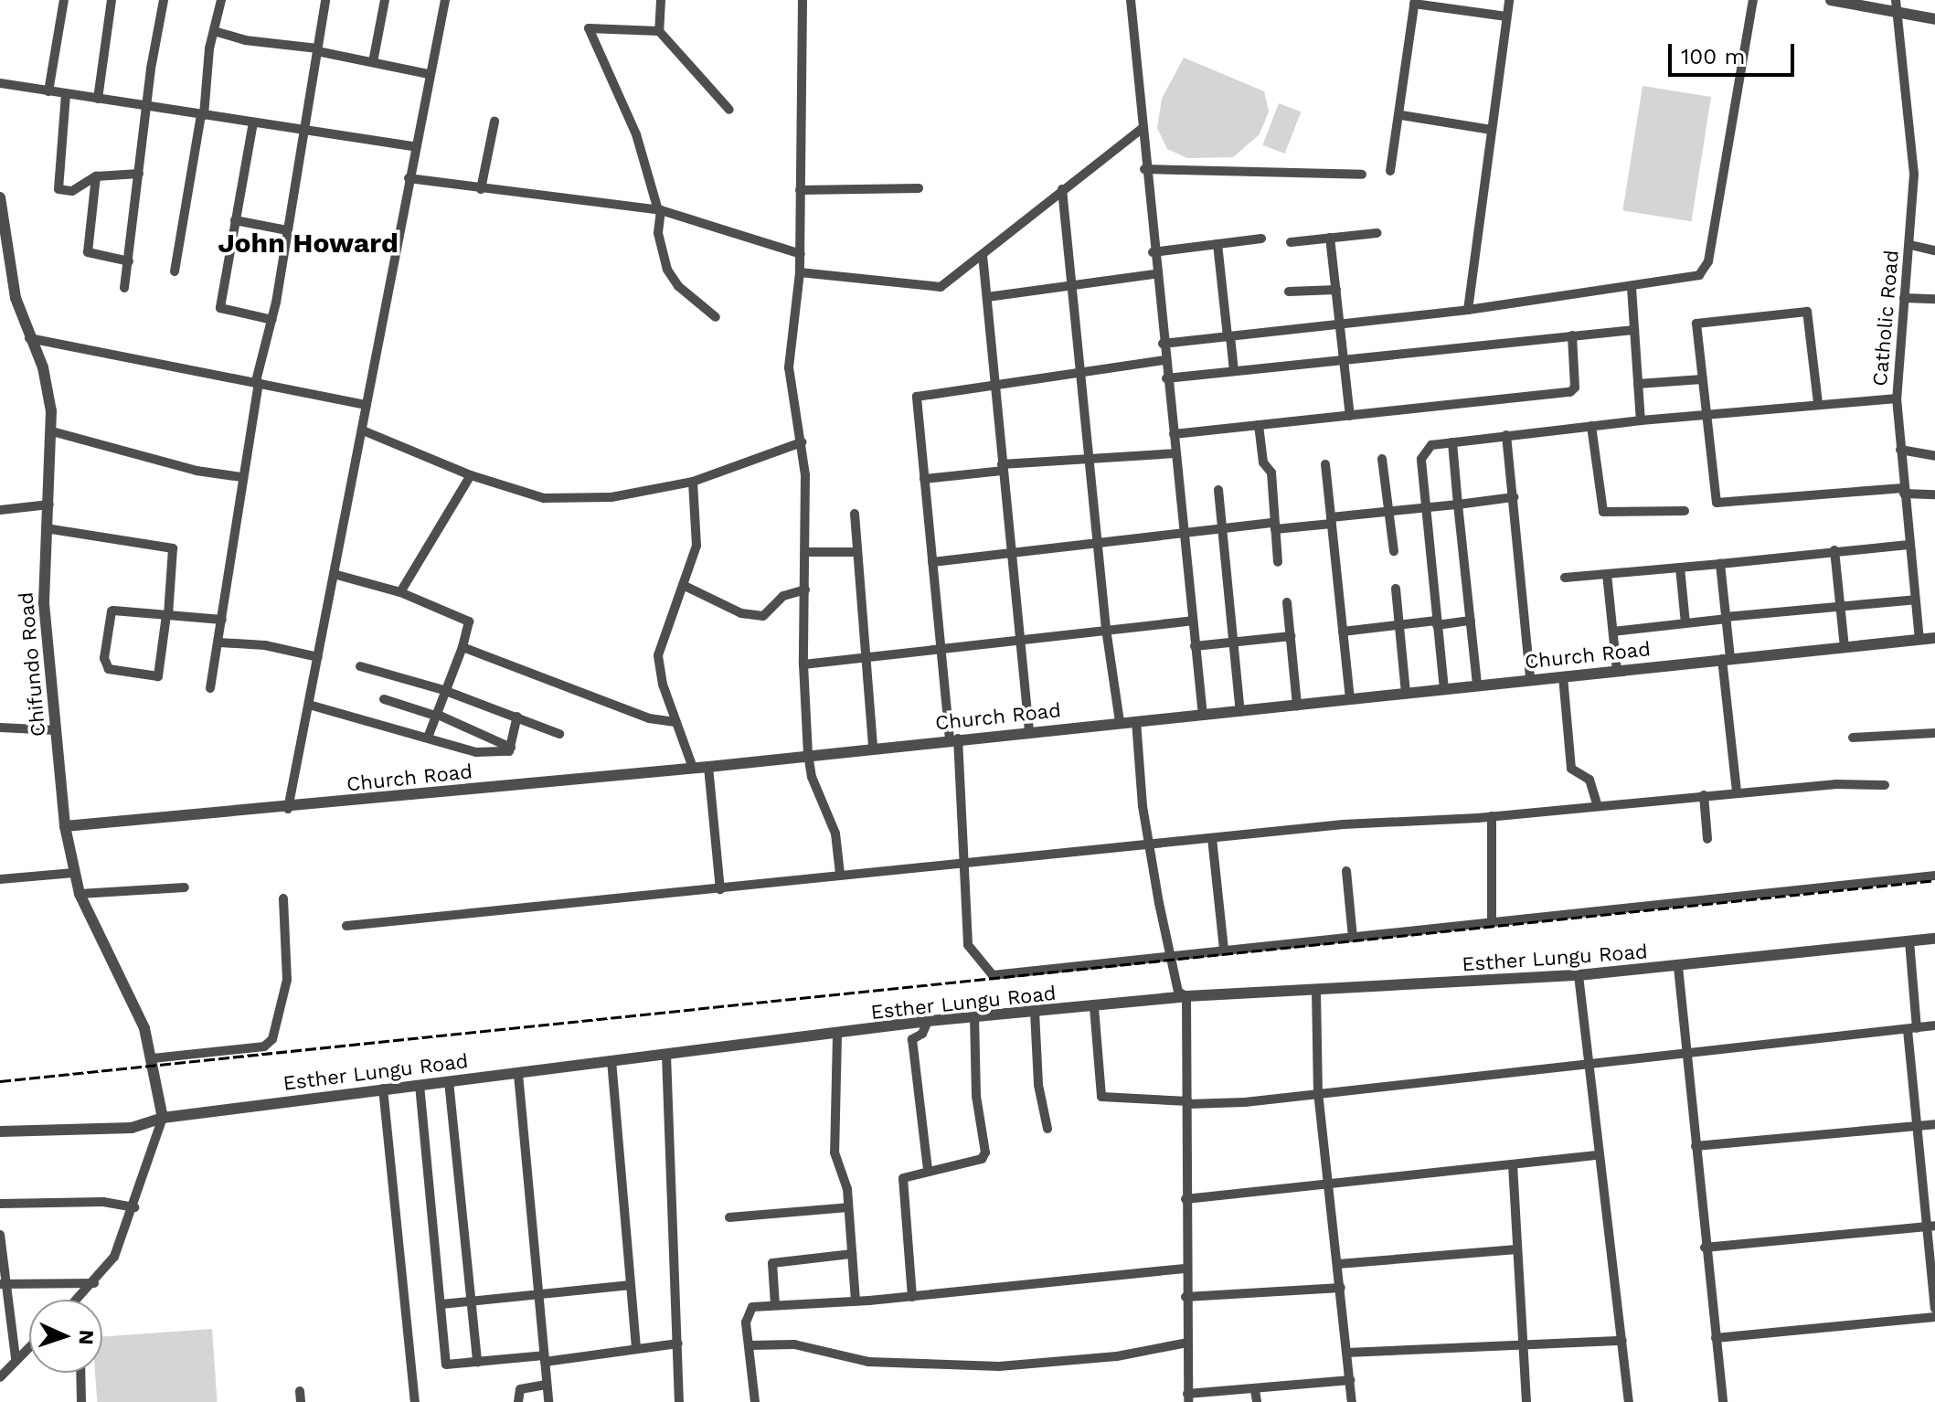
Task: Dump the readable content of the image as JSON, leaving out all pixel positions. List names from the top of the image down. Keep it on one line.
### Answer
{"streets":{"street":["Catholic Road","Church Road","Chifundo Road","Esther Lungu Road"]},"crossings":[["Catholic Road","Church Road"],["Church Road","Chifundo Road"],["Chifundo Road","Esther Lungu Road"]],"districts":["John Howard"],"scale_bar":"100 m","north":"right"}
